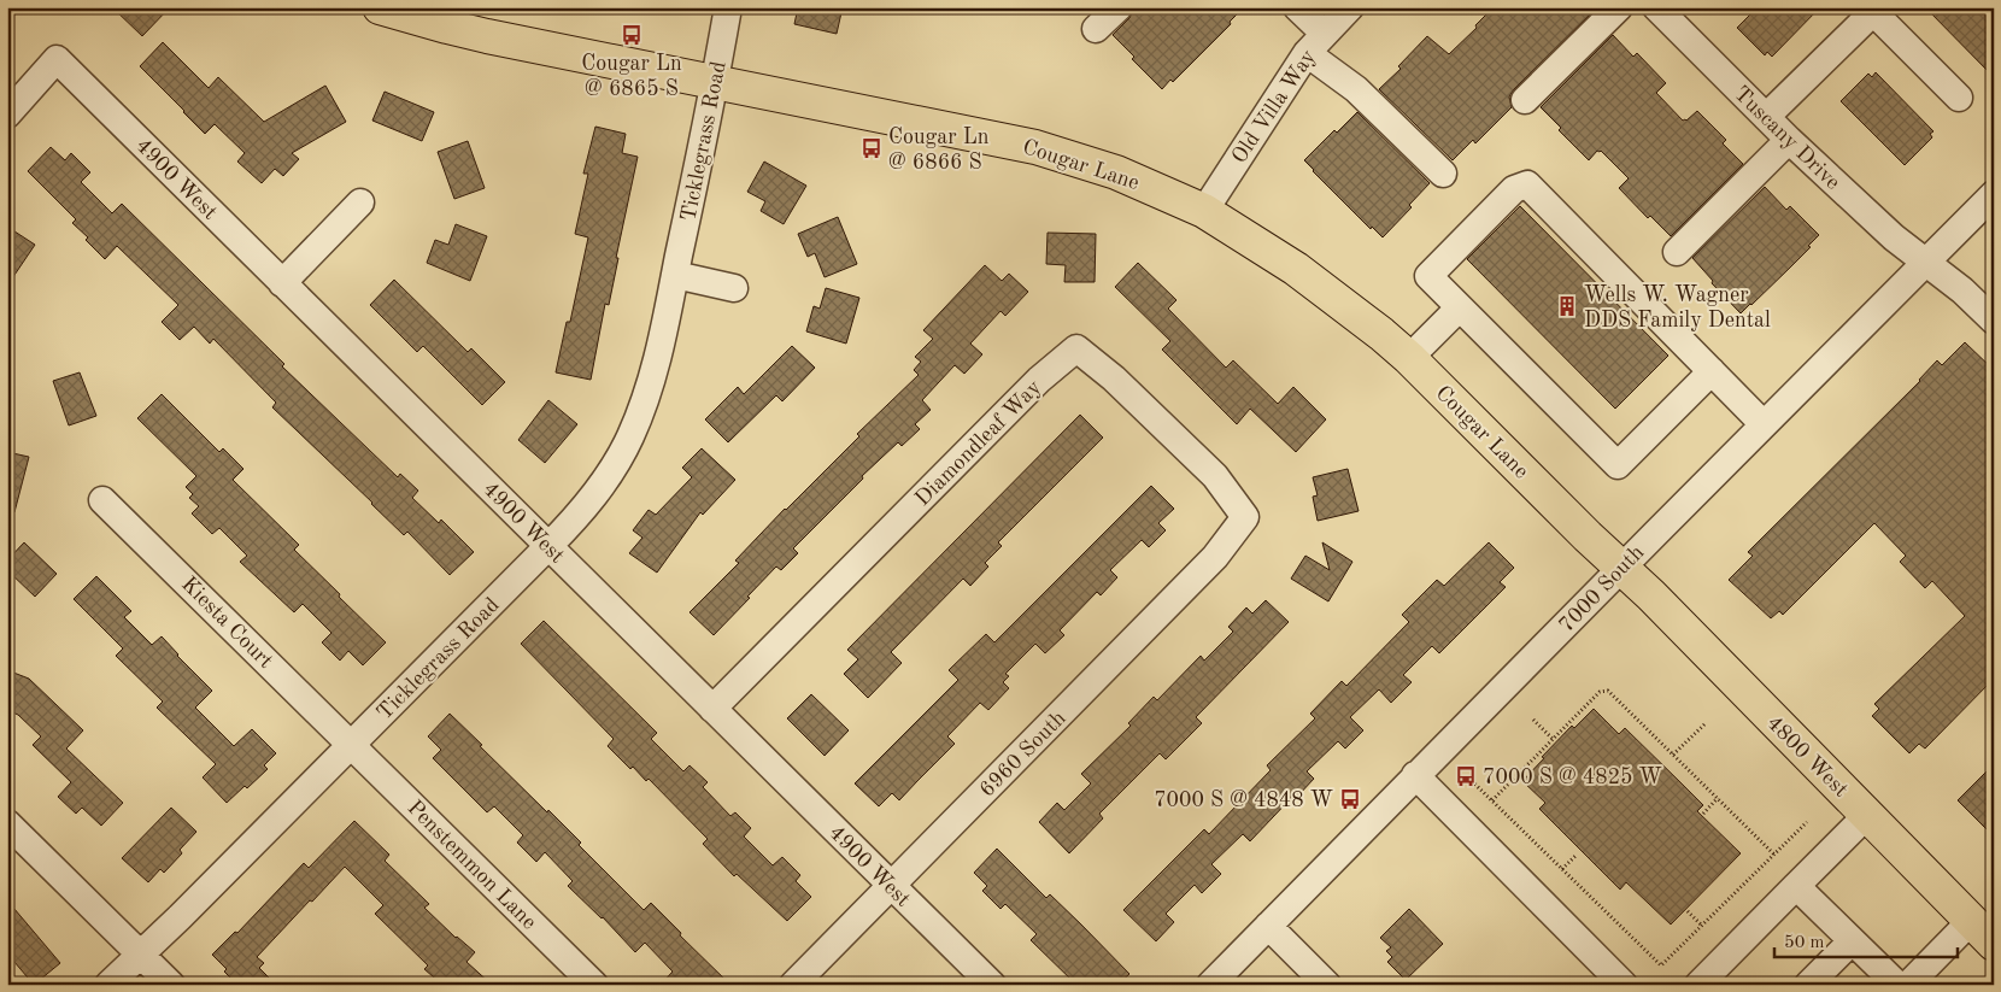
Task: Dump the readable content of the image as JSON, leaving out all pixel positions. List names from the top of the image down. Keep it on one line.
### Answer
{"streets":{"main road":["Cougar Lane","4800 West"],"street":["Old Villa Way","Tuscany Drive","Ticklegrass Road","4900 West","Diamondleaf Way","7000 South","Kiesta Court","6960 South","Penstemmon Lane"]},"crossings":[["Old Villa Way","Cougar Lane"],["Tuscany Drive","7000 South"],["Ticklegrass Road","Cougar Lane"],["Ticklegrass Road","4900 West"],["Ticklegrass Road","Kiesta Court"],["Ticklegrass Road","Penstemmon Lane"],["Cougar Lane","7000 South"],["Cougar Lane","4800 West"],["4900 West","Diamondleaf Way"],["4900 West","6960 South"],["Diamondleaf Way","6960 South"],["7000 South","4800 West"],["Kiesta Court","Penstemmon Lane"]],"places":{"bus stop":["Cougar Ln @ 6865 S","Cougar Ln @ 6866 S","7000 S @ 4825 W","7000 S @ 4848 W"],"building":["Wells W. Wagner DDS Family Dental"]},"scale_bar":"50 m"}
